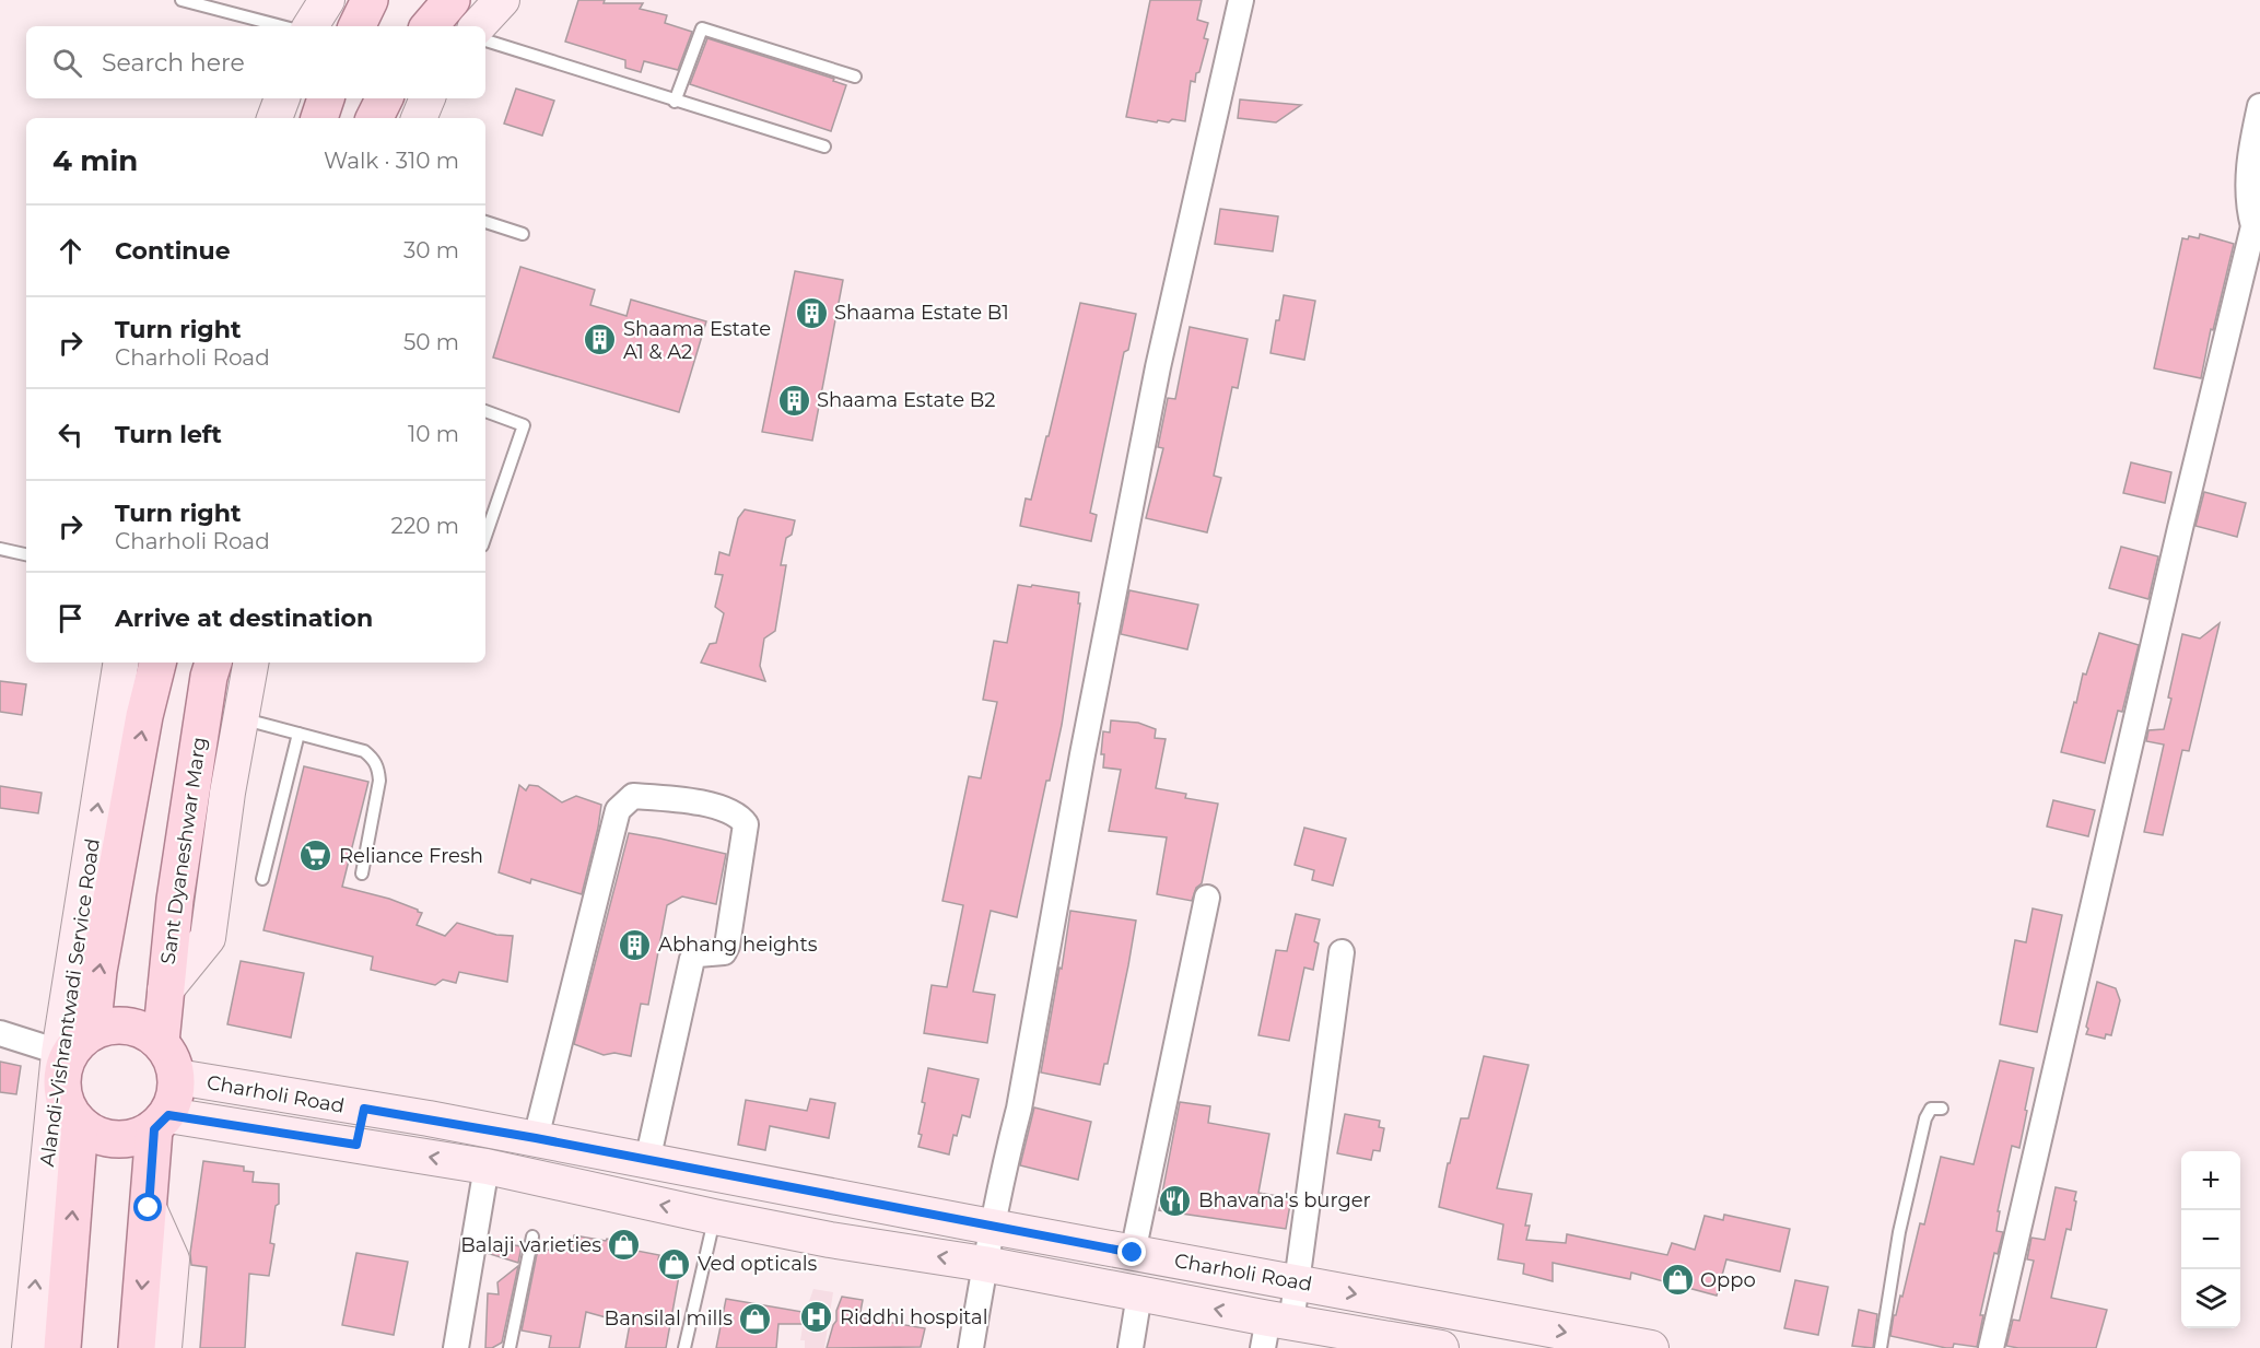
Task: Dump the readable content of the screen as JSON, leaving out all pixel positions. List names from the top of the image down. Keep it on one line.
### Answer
{"streets":{"main road":["Sant Dyaneshwar Marg"],"street":["Alandi-Vishrantwadi Service Road","Charholi Road"]},"crossings":[["Sant Dyaneshwar Marg","Alandi-Vishrantwadi Service Road"],["Sant Dyaneshwar Marg","Charholi Road"],["Alandi-Vishrantwadi Service Road","Charholi Road"]],"places":{"building":["Shaama Estate B1","Shaama Estate A1 & A2","Shaama Estate B2","Abhang heights"],"supermarket":["Reliance Fresh"],"restaurant":["Bhavana's burger"],"shop":["Balaji varieties","Ved opticals","Oppo","Bansilal mills"],"hospital":["Riddhi hospital"]},"page":{"search":"Search here","heading":["4 min","Walk · 310 m"],"list":[["Continue","30 m"],["Turn right","Charholi Road","50 m"],["Turn left","10 m"],["Turn right","Charholi Road","220 m"],"Arrive at destination"],"map_buttons":["+","−"]}}
